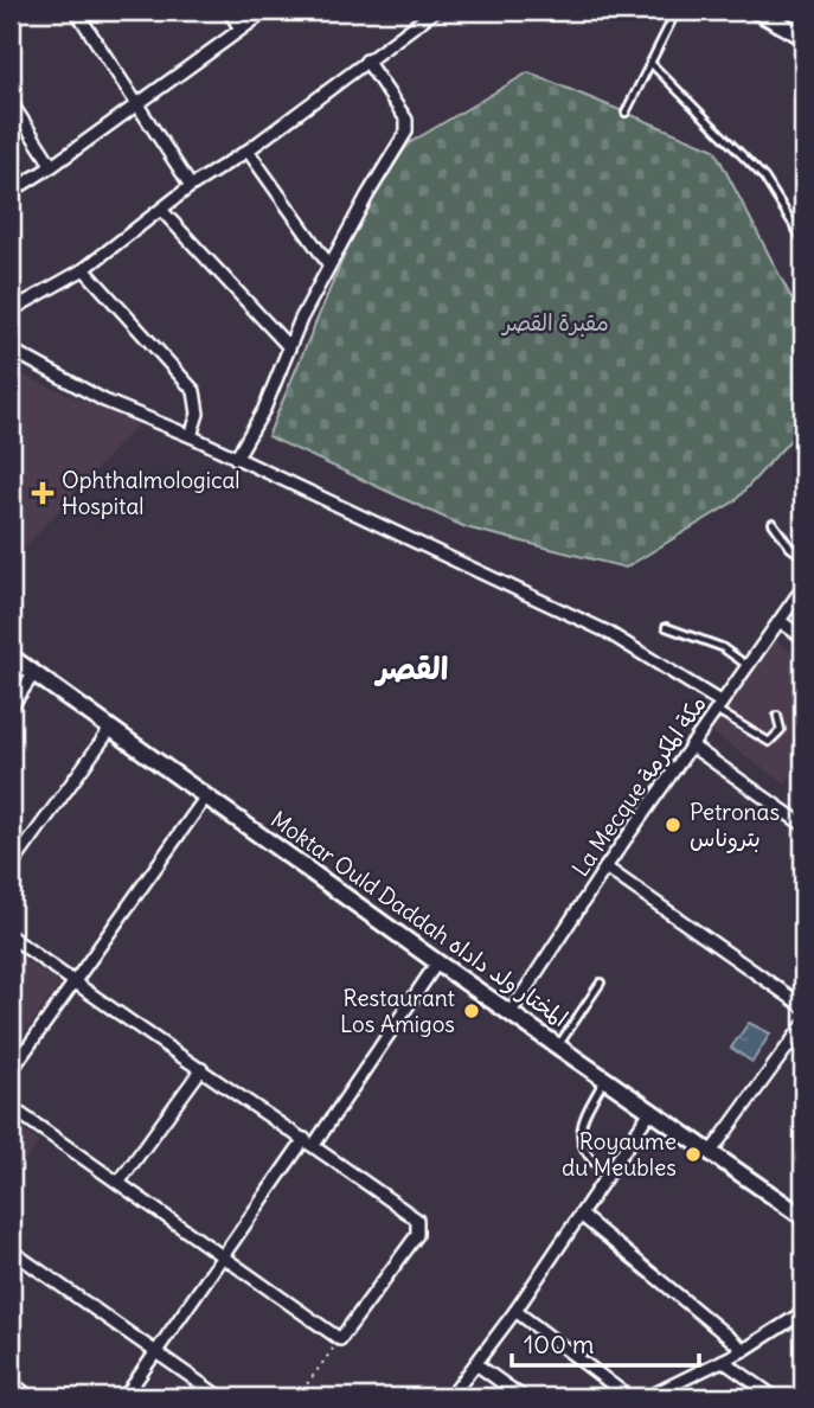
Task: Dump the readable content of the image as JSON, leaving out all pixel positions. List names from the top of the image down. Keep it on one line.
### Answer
{"streets":{"main road":["Moktar Ould Daddah المختار ولد داداه"],"street":["La Mecque مكة المكرمة"]},"crossings":[["La Mecque مكة المكرمة","Moktar Ould Daddah المختار ولد داداه"]],"districts":["القصر"],"parks":["مقبرة القصر"],"places":{"health":["Ophthalmological Hospital"],"other":["Petronas بتروناس","Restaurant Los Amigos","Royaume du Meubles"]},"scale_bar":"100 m"}
